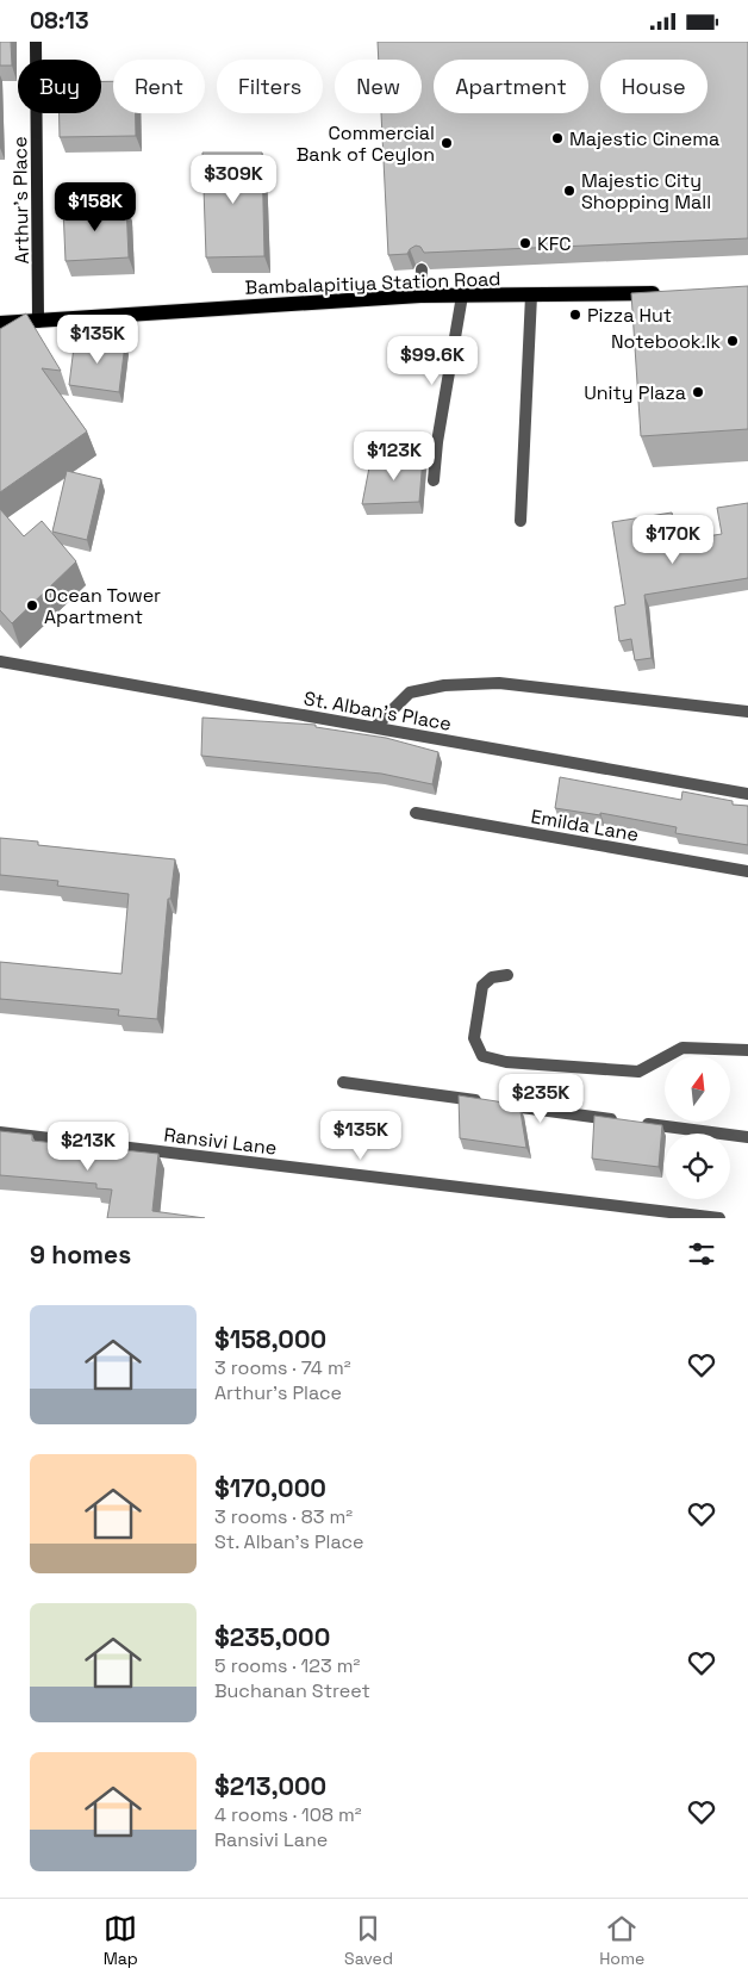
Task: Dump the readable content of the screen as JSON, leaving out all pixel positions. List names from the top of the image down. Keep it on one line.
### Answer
{"streets":{"main road":["Bambalapitiya Station Road"],"street":["Arthur's Place","St. Alban's Place","Emilda Lane","Ransivi Lane"]},"crossings":[["Arthur's Place","Bambalapitiya Station Road"]],"places":["Majestic Cinema","Commercial Bank of Ceylon","Majestic City Shopping Mall","KFC","Pizza Hut","Notebook.lk","Unity Plaza","Ocean Tower Apartment"],"north":"top","page":{"status":"08:13","chip":["Buy","Rent","Filters","New","Apartment","House"],"price":["$309K","$158K","$135K","$99.6K","$123K","$170K","$235K","$135K","$213K"],"heading":"9 homes","list":[{"name":"$158,000","note":"3 rooms · 74 m² · Arthur's Place"},{"name":"$170,000","note":"3 rooms · 83 m² · St. Alban's Place"},{"name":"$235,000","note":"5 rooms · 123 m² · Buchanan Street"},{"name":"$213,000","note":"4 rooms · 108 m² · Ransivi Lane"}],"tabs":["Map","Saved","Home"]}}
